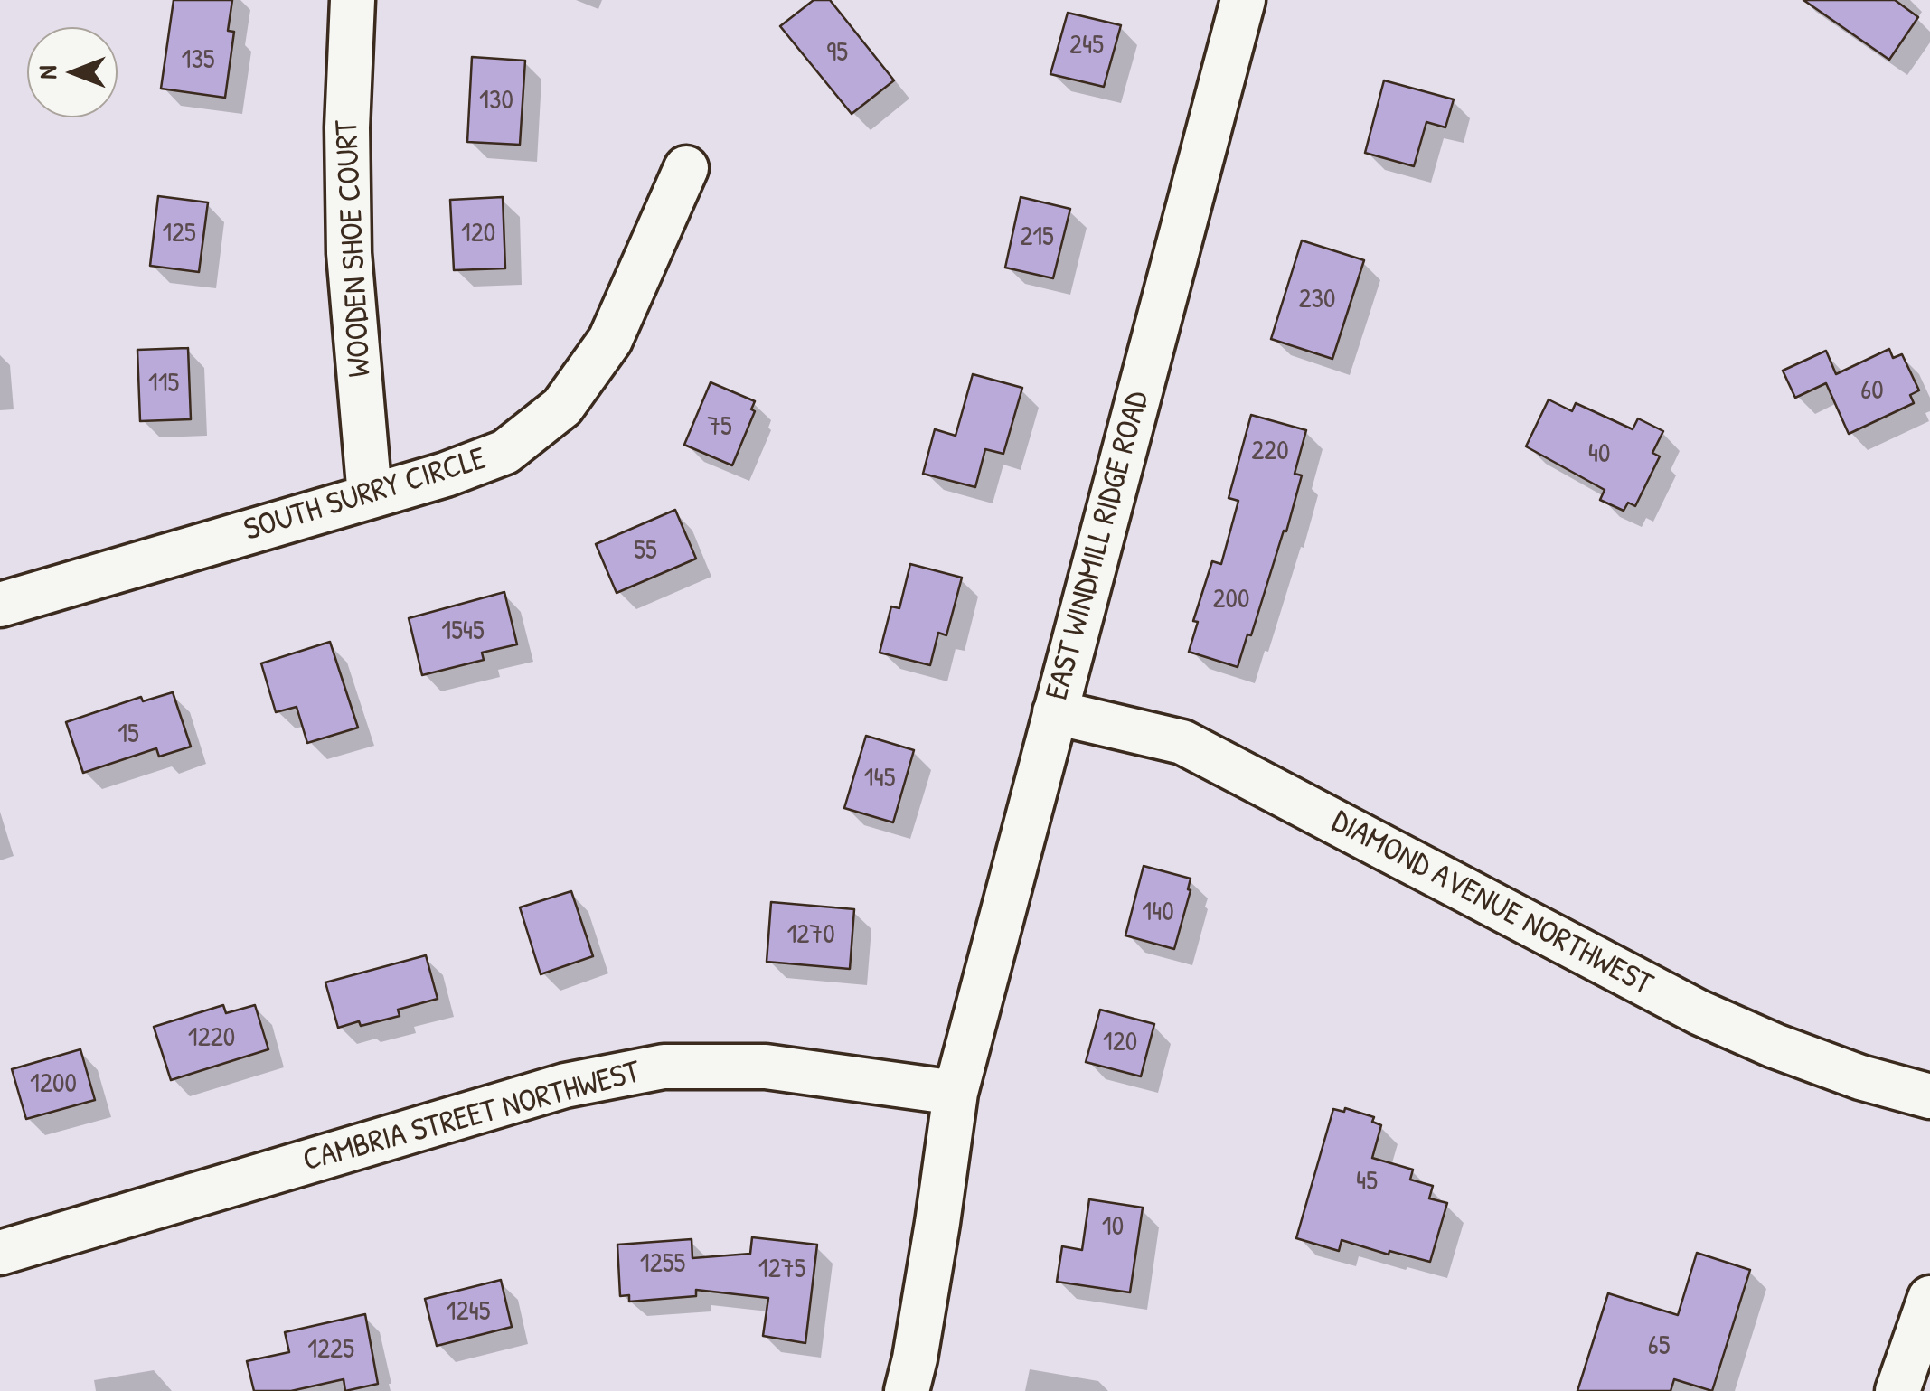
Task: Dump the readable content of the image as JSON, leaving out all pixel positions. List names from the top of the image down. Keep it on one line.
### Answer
{"streets":{"street":["WOODEN SHOE COURT","SOUTH SURRY CIRCLE","EAST WINDMILL RIDGE ROAD","DIAMOND AVENUE NORTHWEST","CAMBRIA STREET NORTHWEST"]},"crossings":[["WOODEN SHOE COURT","SOUTH SURRY CIRCLE"],["EAST WINDMILL RIDGE ROAD","DIAMOND AVENUE NORTHWEST"],["EAST WINDMILL RIDGE ROAD","CAMBRIA STREET NORTHWEST"]],"house_numbers":["245","95","135","130","125","120","215","230","115","60","75","220","40","55","200","1545","15","145","140","1270","1220","120","1200","45","10","1255","1275","1245","65","1225"],"north":"left"}
